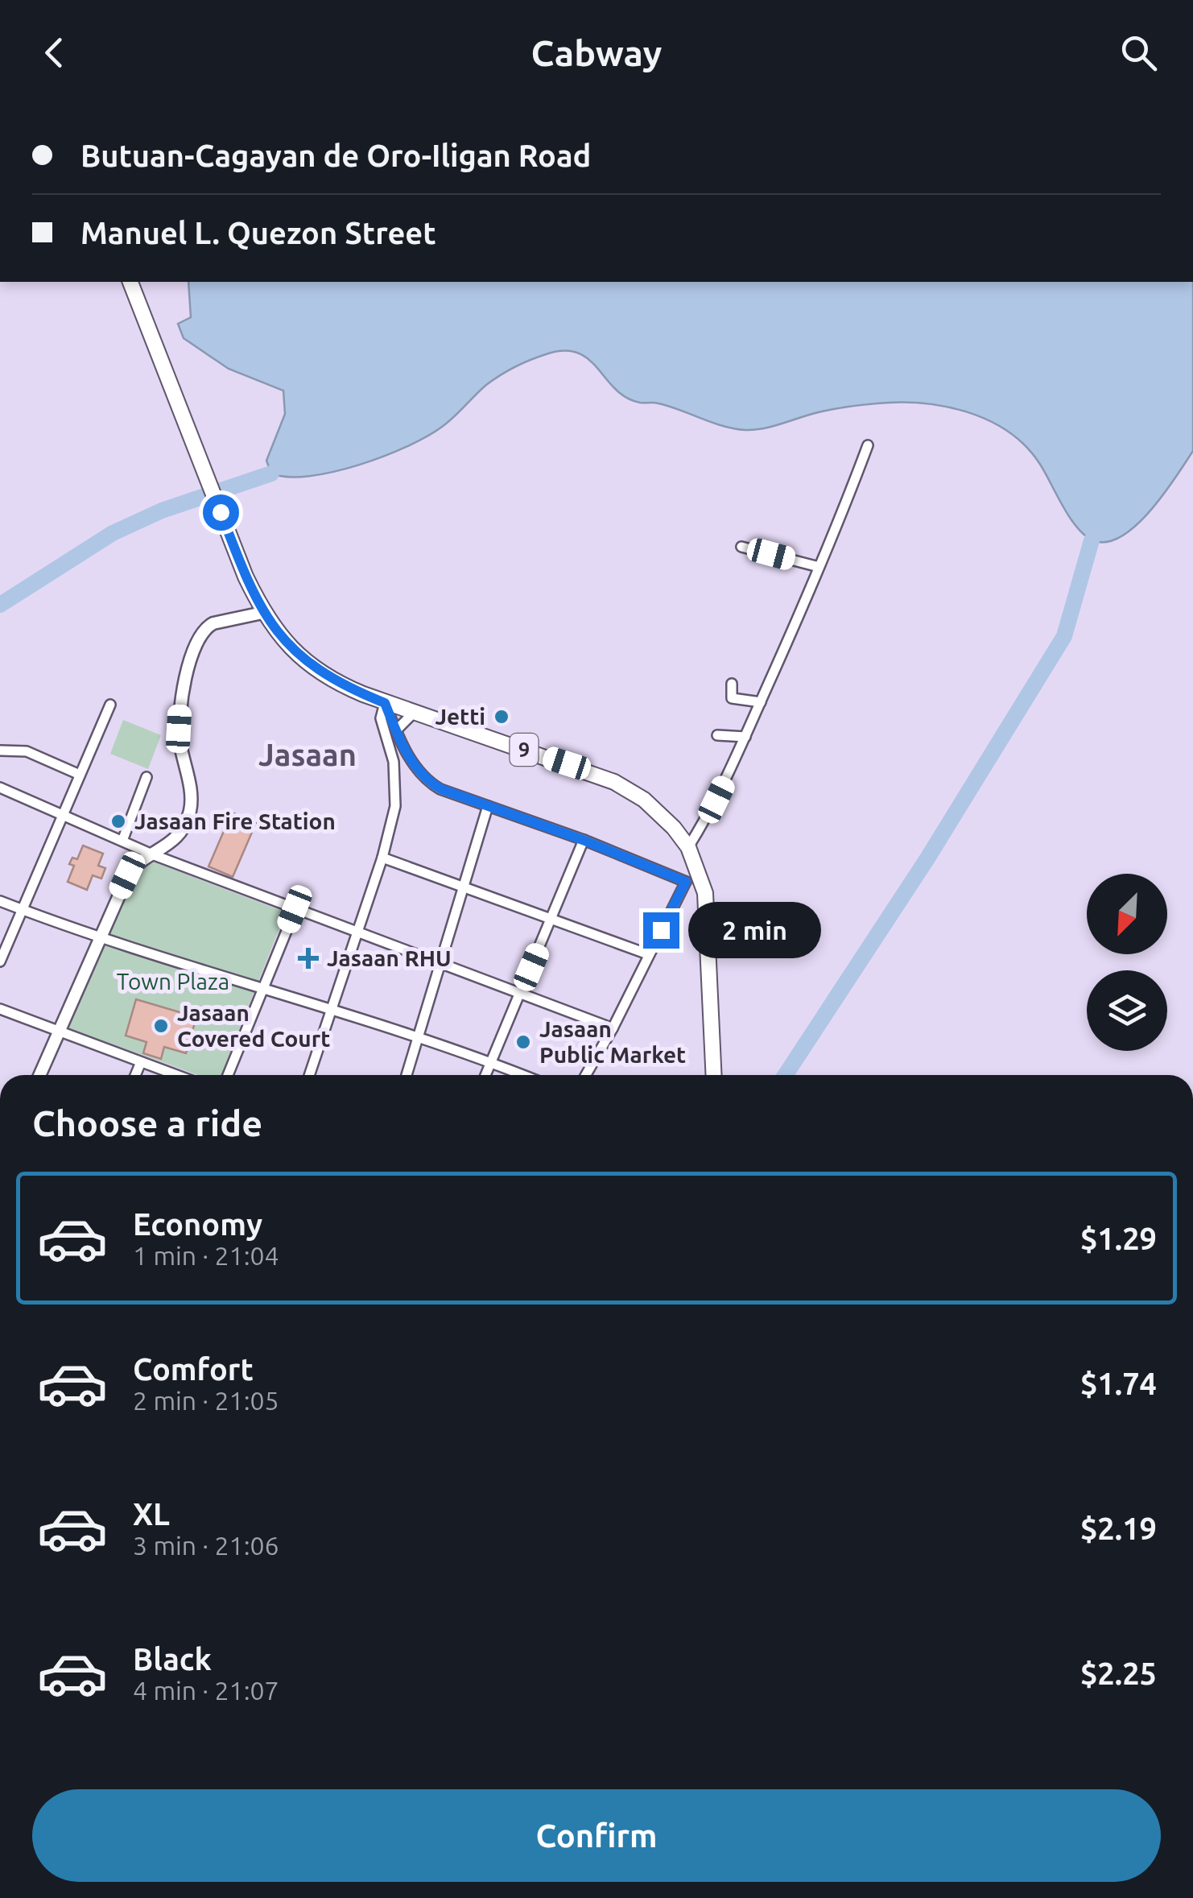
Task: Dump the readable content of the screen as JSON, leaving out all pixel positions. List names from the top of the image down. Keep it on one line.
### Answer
{"streets":{"highway":["9"]},"districts":["Jasaan"],"parks":["Town Plaza"],"places":{"other":["Jetti","Jasaan Fire Station","Jasaan Covered Court","Jasaan Public Market"],"health":["Jasaan RHU"]},"north":"bottom left","page":{"header":"Cabway","banner":["Butuan-Cagayan de Oro-Iligan Road","Manuel L. Quezon Street"],"bubble":"2 min","heading":"Choose a ride","list":[{"name":"Economy","note":"1 min · 21:04","value":"$1.29"},{"name":"Comfort","note":"2 min · 21:05","value":"$1.74"},{"name":"XL","note":"3 min · 21:06","value":"$2.19"},{"name":"Black","note":"4 min · 21:07","value":"$2.25"}],"buttons":"Confirm"}}
